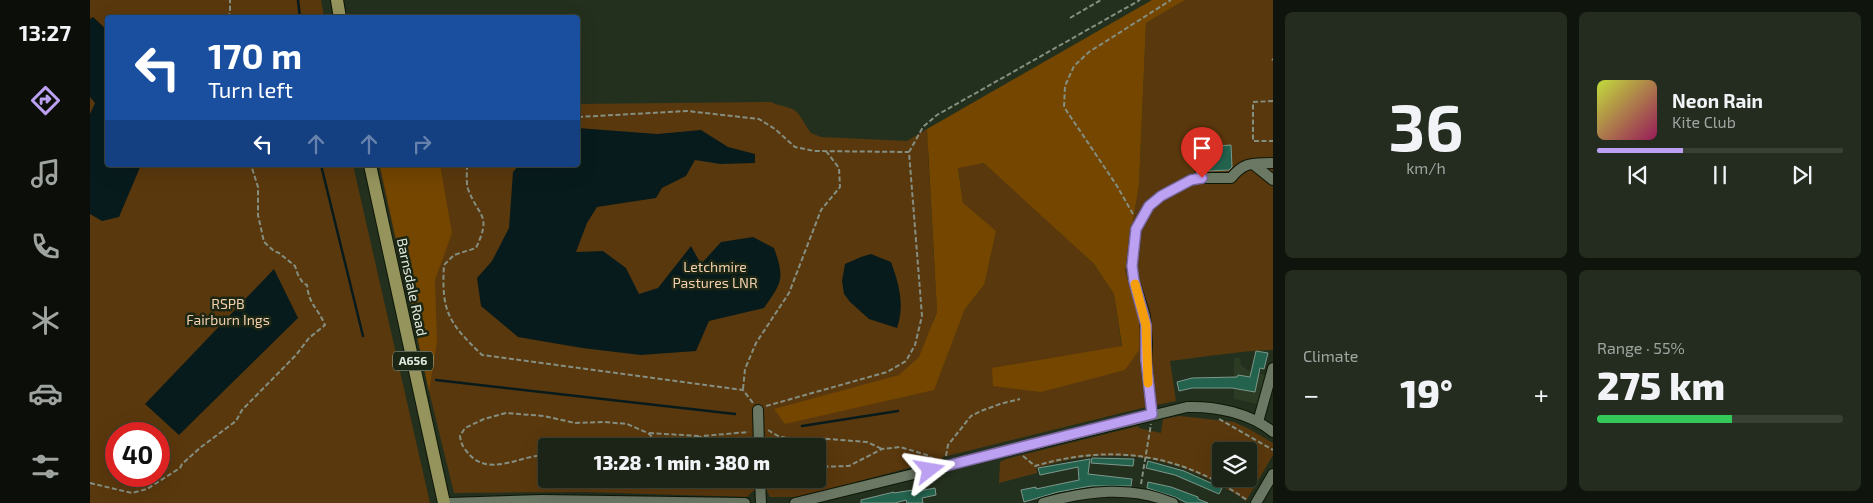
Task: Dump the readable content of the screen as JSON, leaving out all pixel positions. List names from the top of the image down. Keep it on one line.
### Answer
{"streets":{"main road":["Barnsdale Road","A656"]},"parks":["Letchmire Pastures LNR","RSPB Fairburn Ings"],"page":{"tabs":"13:27","tile":[["36","km/h"],"Climate",["Range · 55%","275 km"]],"turn":["170 m","Turn left"],"song":["Neon Rain","Kite Club"],"heat":["−","19°","+"],"limit":"40","trip":"13:28 · 1 min · 380 m"}}
